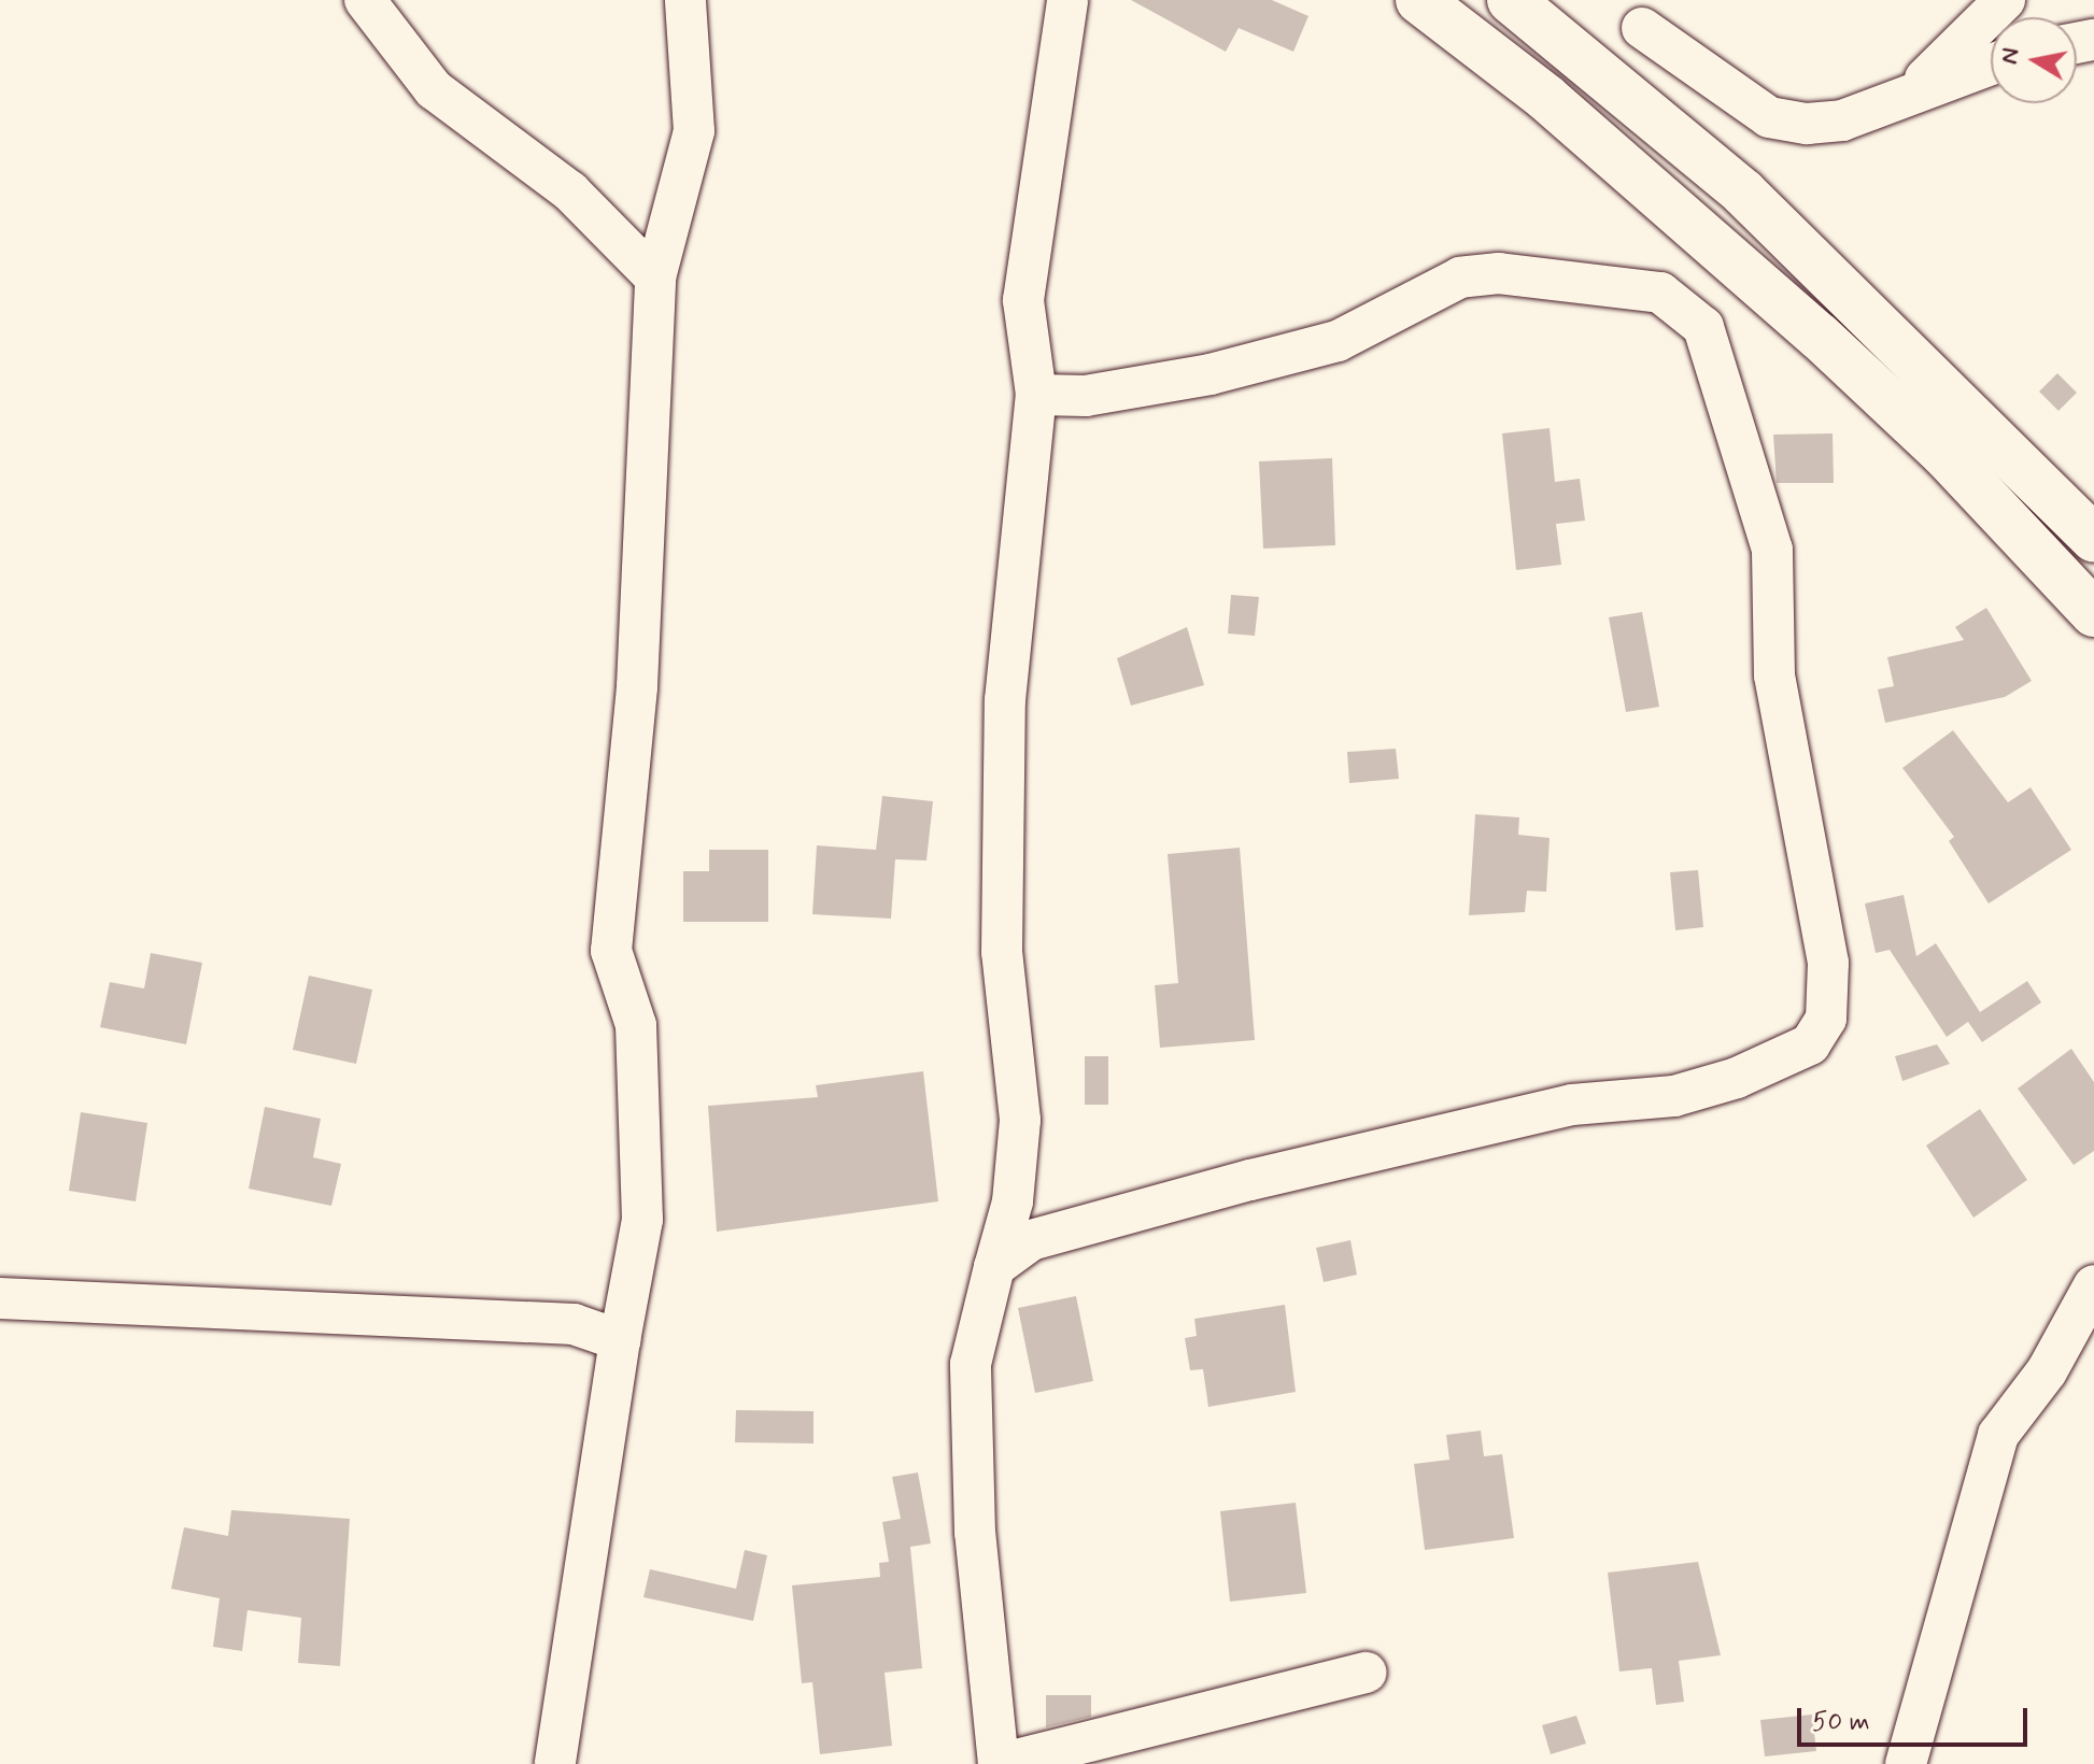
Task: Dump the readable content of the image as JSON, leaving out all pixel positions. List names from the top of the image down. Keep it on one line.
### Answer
{"scale_bar":"50 m","north":"left"}
